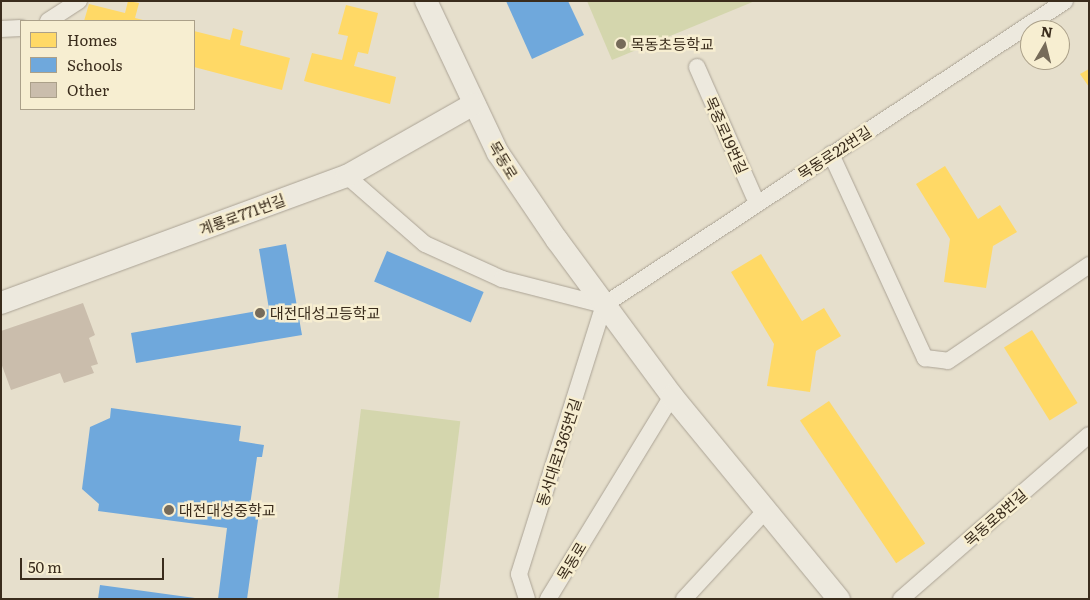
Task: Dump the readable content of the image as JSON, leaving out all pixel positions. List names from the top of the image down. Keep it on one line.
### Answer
{"streets":{"main road":["목동로","계룡로771번길"],"street":["목중로19번길","목동로22번길","동서대로1365번길","목동로8번길"]},"crossings":[["목중로19번길","목동로22번길"],["목동로22번길","목동로"],["목동로22번길","동서대로1365번길"],["목동로","계룡로771번길"],["목동로","동서대로1365번길"]],"places":["목동초등학교","대전대성고등학교","대전대성중학교"],"legend":["Homes","Schools","Other"],"scale_bar":"50 m","north":"top"}
